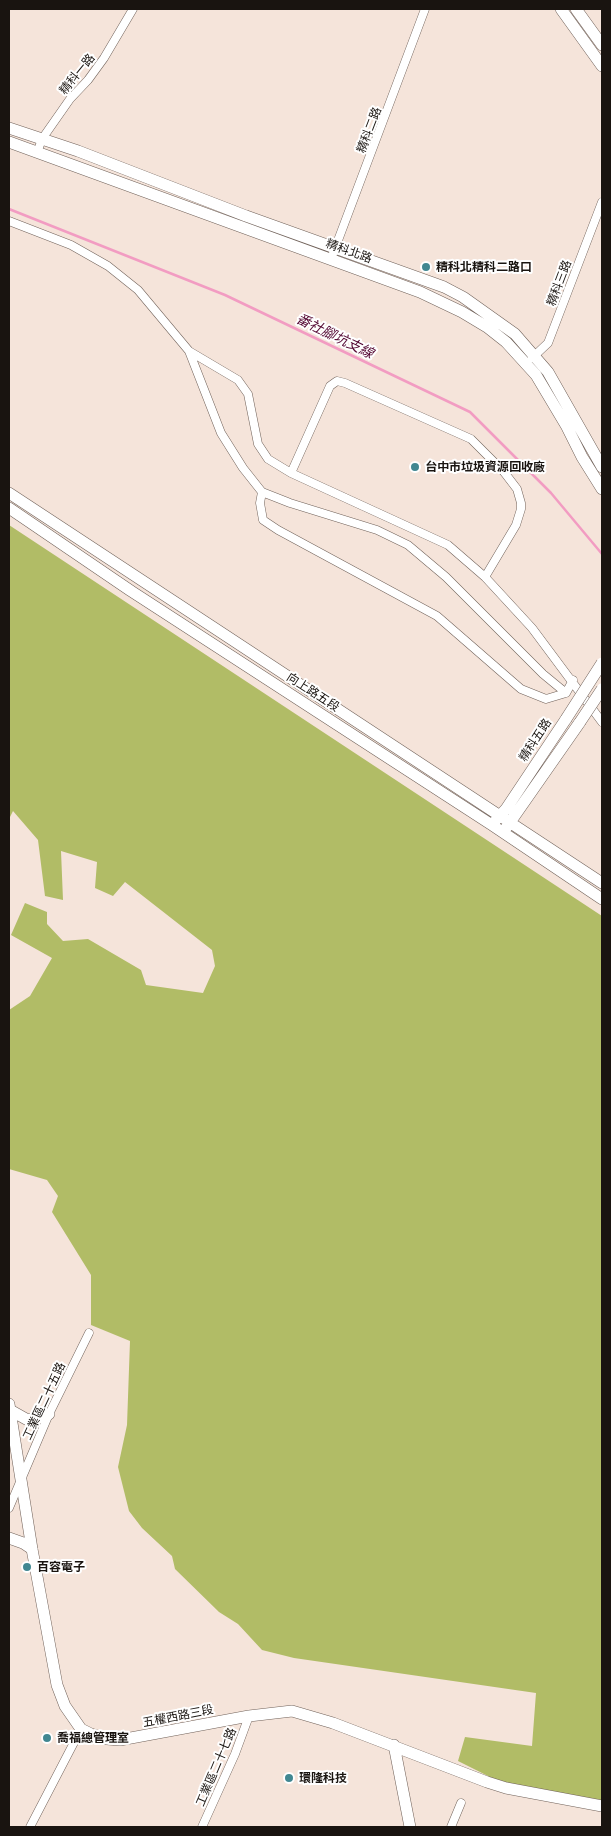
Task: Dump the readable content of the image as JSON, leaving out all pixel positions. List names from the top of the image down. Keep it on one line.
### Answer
{"streets":{"main road":["精科北路","向上路五段","精科五路","五權西路三段"],"street":["精科一路","精科二路","精科三路","工業區二十五路","工業區二十七路"]},"crossings":[["精科一路","精科北路"],["精科二路","精科北路"],["精科北路","精科三路"],["向上路五段","精科五路"],["五權西路三段","工業區二十七路"]],"water":["番社腳坑支線"],"places":["精科北精科二路口","台中市垃圾資源回收廠","百容電子","喬福總管理室","環隆科技"]}
